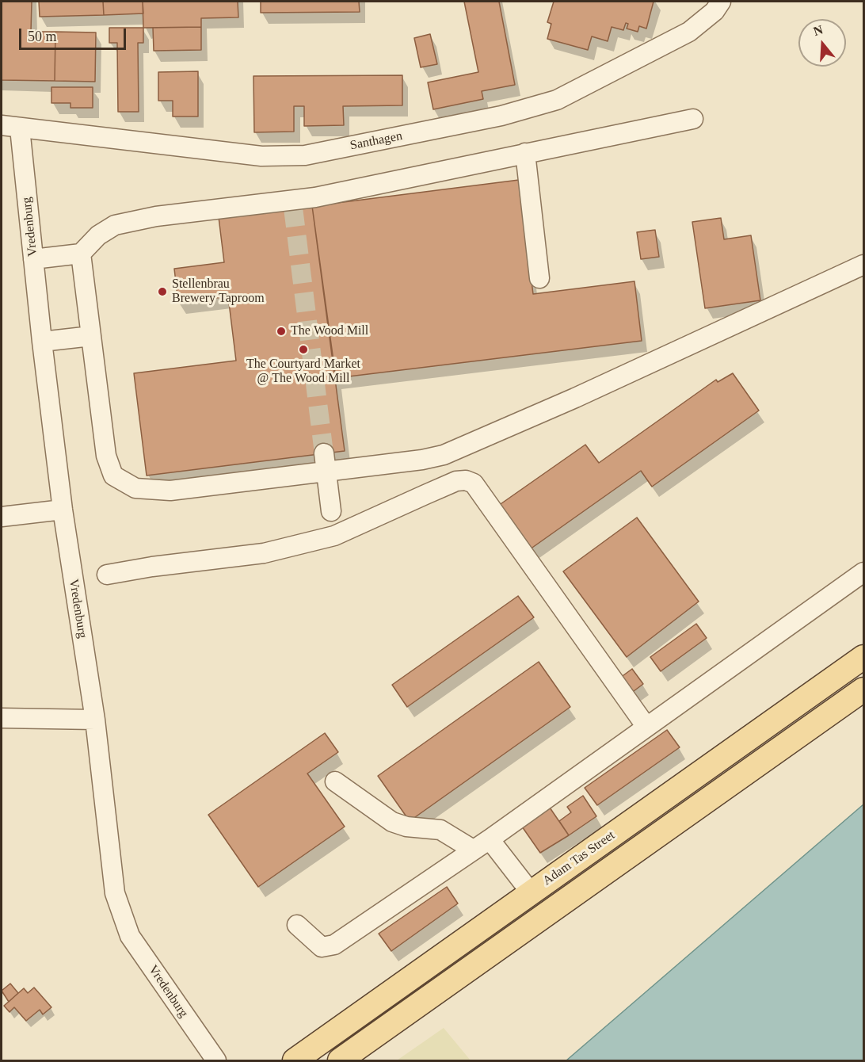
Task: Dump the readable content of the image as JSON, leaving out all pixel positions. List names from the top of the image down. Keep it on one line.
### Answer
{"streets":{"main road":["Adam Tas Street"],"street":["Santhagen","Vredenburg"]},"crossings":[["Santhagen","Vredenburg"]],"places":["Stellenbrau Brewery Taproom","The Wood Mill","The Courtyard Market @ The Wood Mill"],"scale_bar":"50 m","north":"top"}
